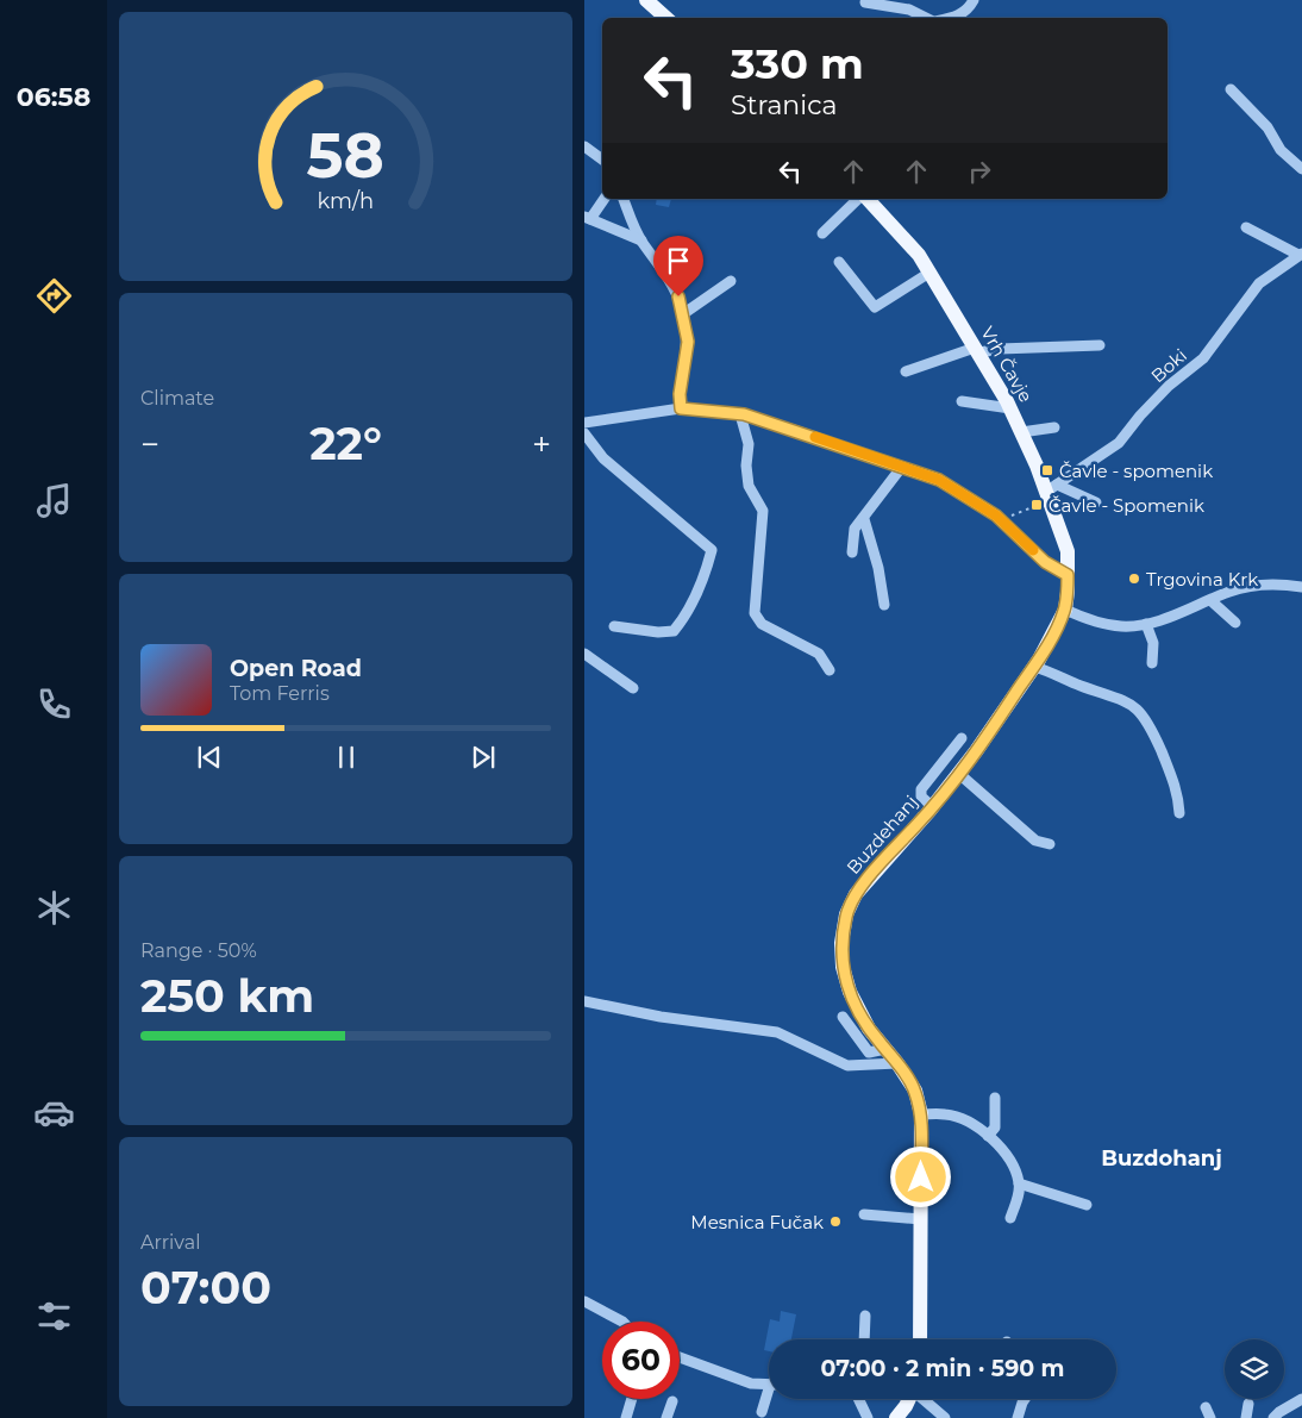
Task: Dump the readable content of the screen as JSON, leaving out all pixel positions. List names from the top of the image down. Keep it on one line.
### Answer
{"streets":{"main road":["Vrh Čavje","Buzdehanj"],"street":["Boki"]},"crossings":[["Vrh Čavje","Boki"],["Vrh Čavje","Buzdehanj"]],"districts":["Buzdohanj"],"places":{"transit":["Čavle - spomenik","Čavle - Spomenik"],"other":["Trgovina Krk","Mesnica Fučak"]},"page":{"tabs":"06:58","turn":["330 m","Stranica"],"tile":["Climate",["Range · 50%","250 km"],["Arrival","07:00"]],"heat":["−","22°","+"],"song":["Open Road","Tom Ferris"],"limit":"60","trip":"07:00 · 2 min · 590 m","gauge":["58","km/h"]}}
